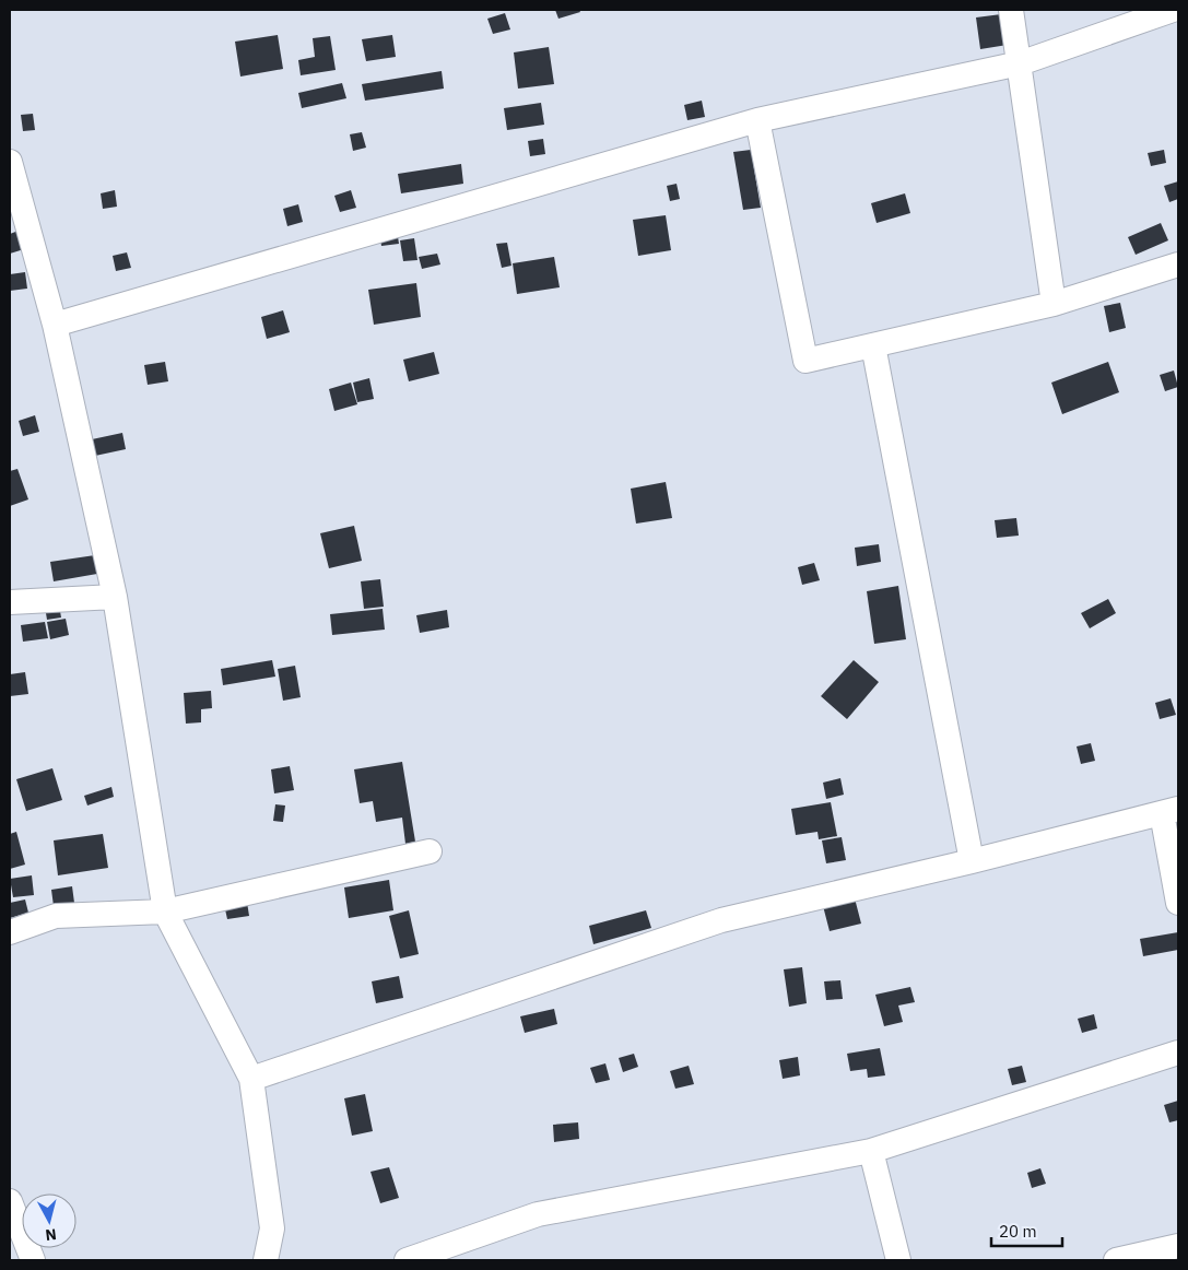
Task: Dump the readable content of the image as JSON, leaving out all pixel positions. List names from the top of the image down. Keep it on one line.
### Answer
{"scale_bar":"20 m","north":"bottom"}
